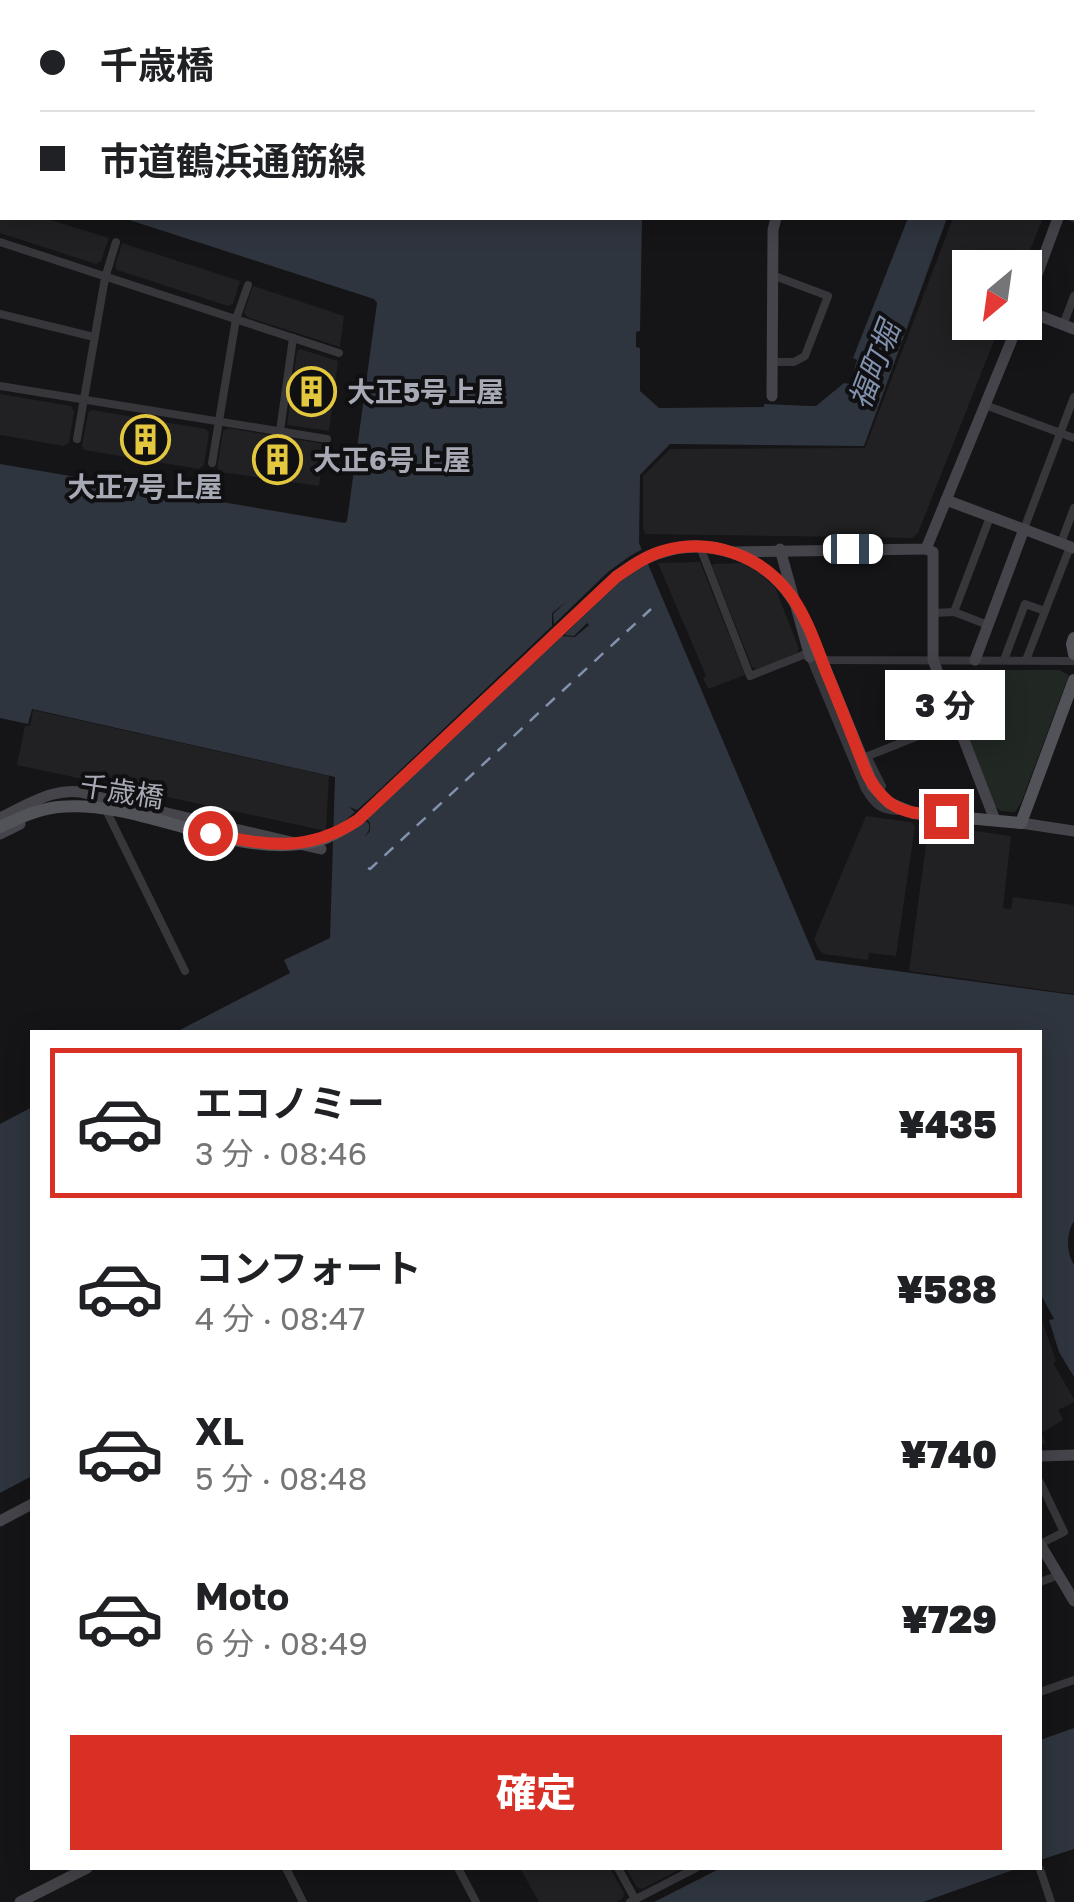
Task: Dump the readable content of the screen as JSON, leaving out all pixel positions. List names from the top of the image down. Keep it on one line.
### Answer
{"streets":{"main road":["千歳橋"]},"water":["福町堀"],"places":{"building":["大正5号上屋","大正7号上屋","大正6号上屋"]},"north":"bottom left","page":{"banner":["千歳橋","市道鶴浜通筋線"],"bubble":"3 分","list":[{"name":"エコノミー","note":"3 分 · 08:46","value":"¥435"},{"name":"コンフォート","note":"4 分 · 08:47","value":"¥588"},{"name":"XL","note":"5 分 · 08:48","value":"¥740"},{"name":"Moto","note":"6 分 · 08:49","value":"¥729"}],"buttons":"確定"}}
